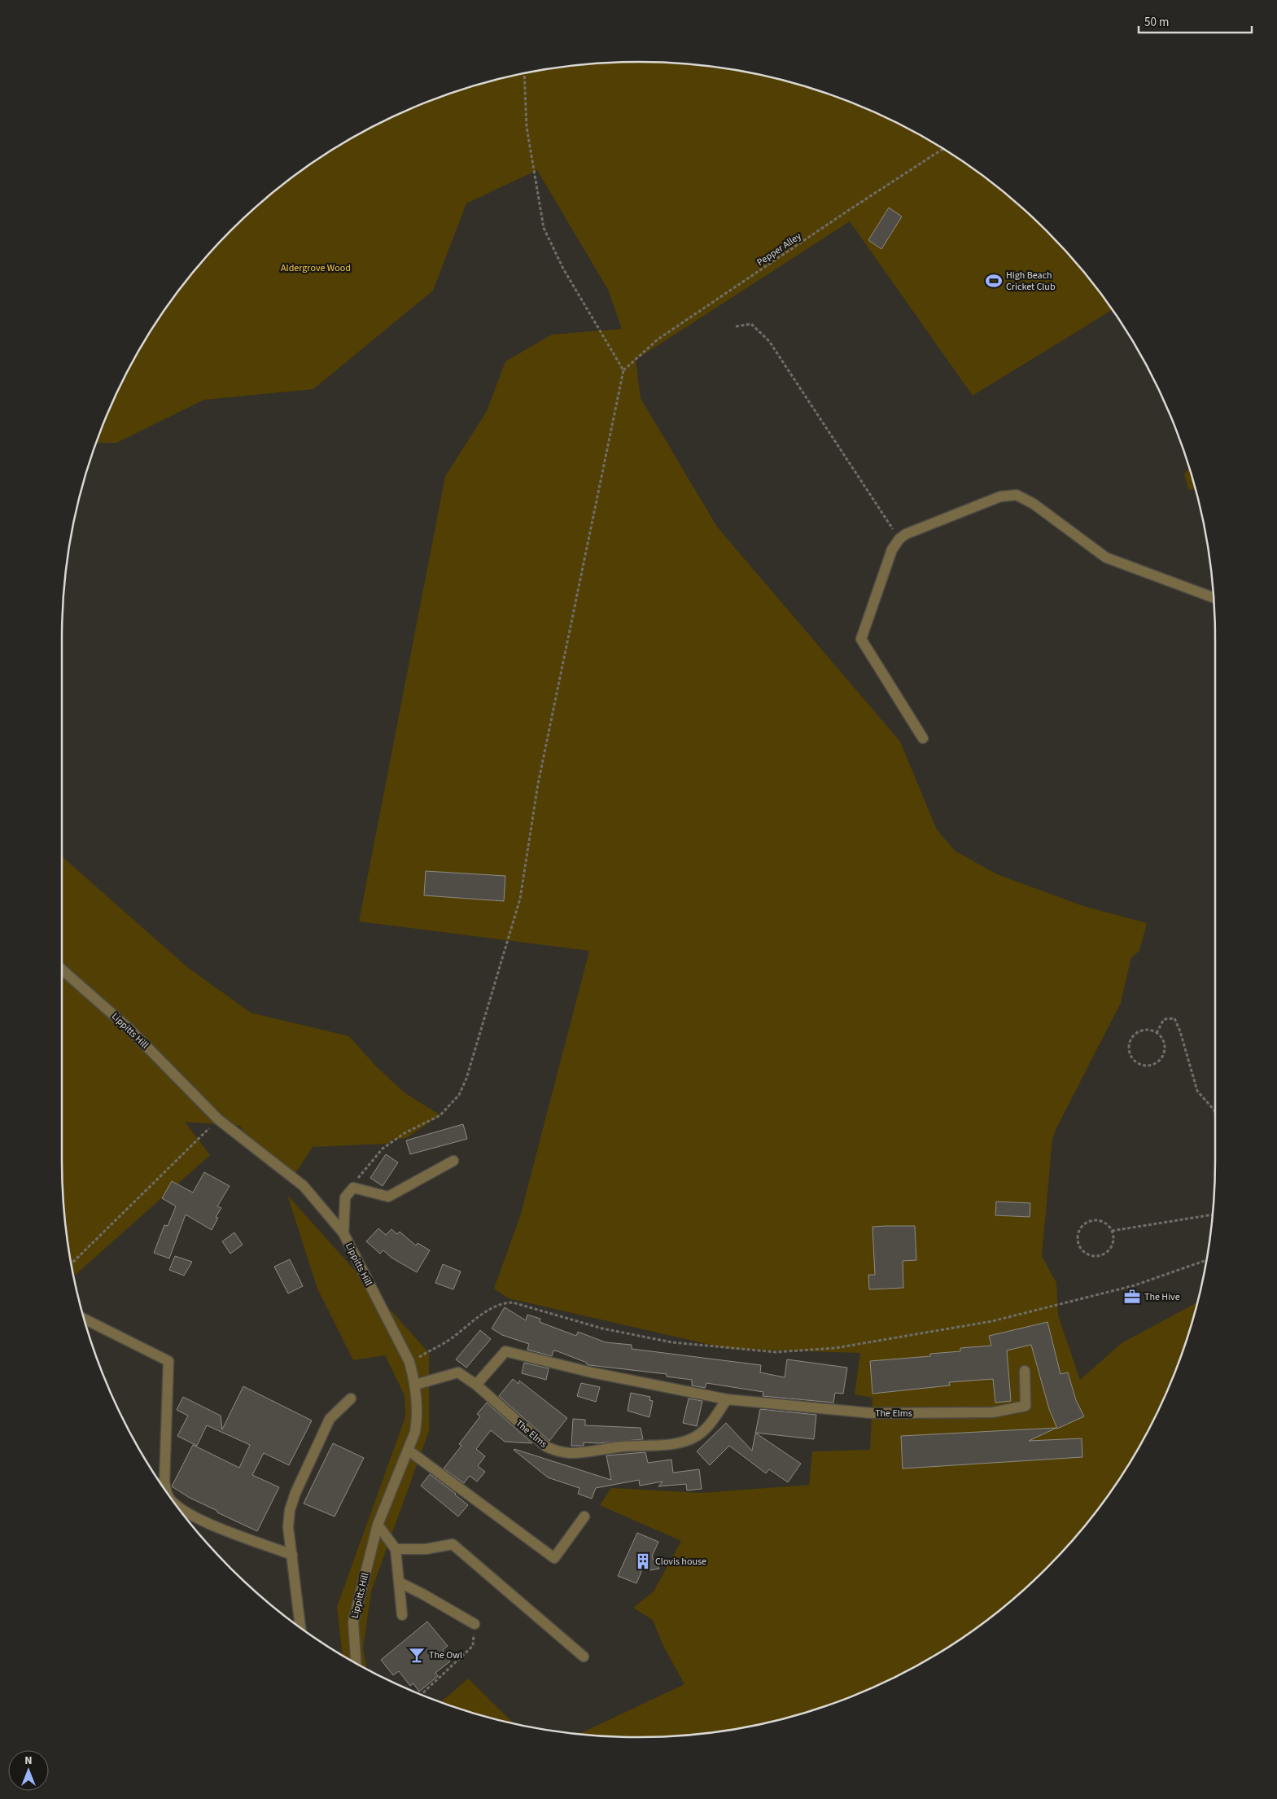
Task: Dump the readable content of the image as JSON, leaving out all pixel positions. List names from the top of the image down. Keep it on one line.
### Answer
{"streets":{"street":["Lippitts Hill","The Elms"],"path":["Pepper Alley"]},"crossings":[["Lippitts Hill","The Elms"]],"parks":["Aldergrove Wood"],"places":{"sports":["High Beach Cricket Club"],"office":["The Hive"],"building":["Clovis house"],"bar":["The Owl"]},"scale_bar":"50 m","north":"top"}
